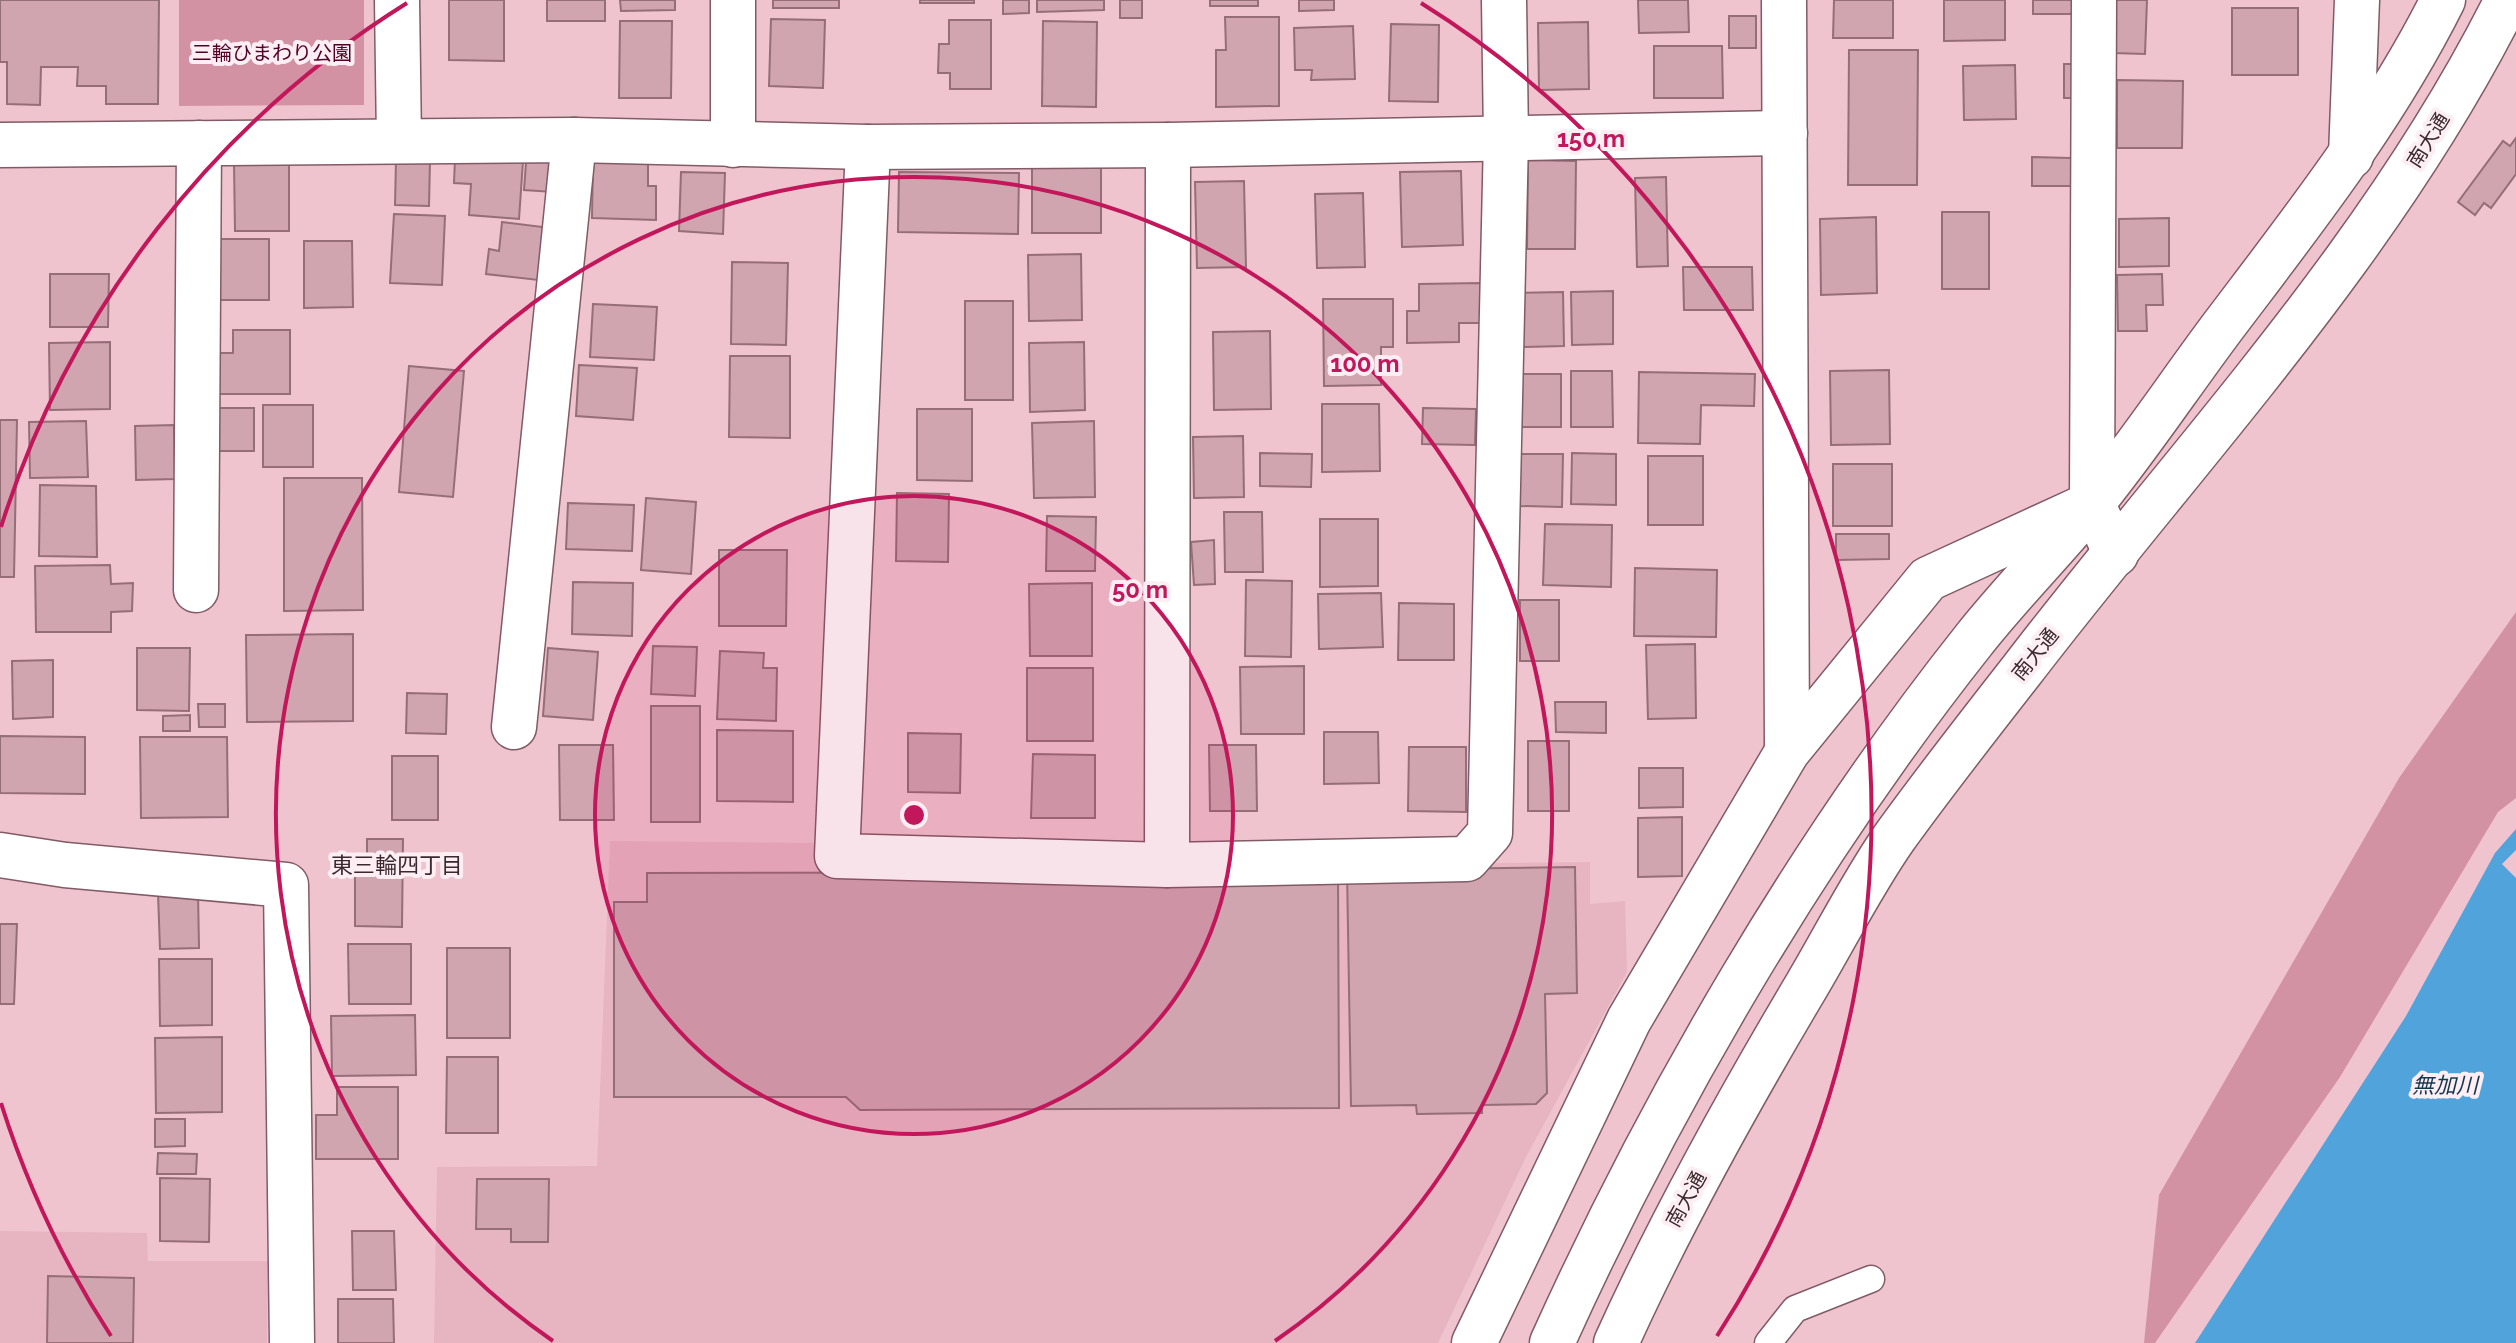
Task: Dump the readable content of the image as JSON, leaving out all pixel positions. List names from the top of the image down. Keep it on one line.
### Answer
{"streets":{"street":["南大通"]},"districts":["東三輪四丁目"],"water":["無加川"],"parks":["三輪ひまわり公園"],"rings":["150 m","100 m","50 m"]}
